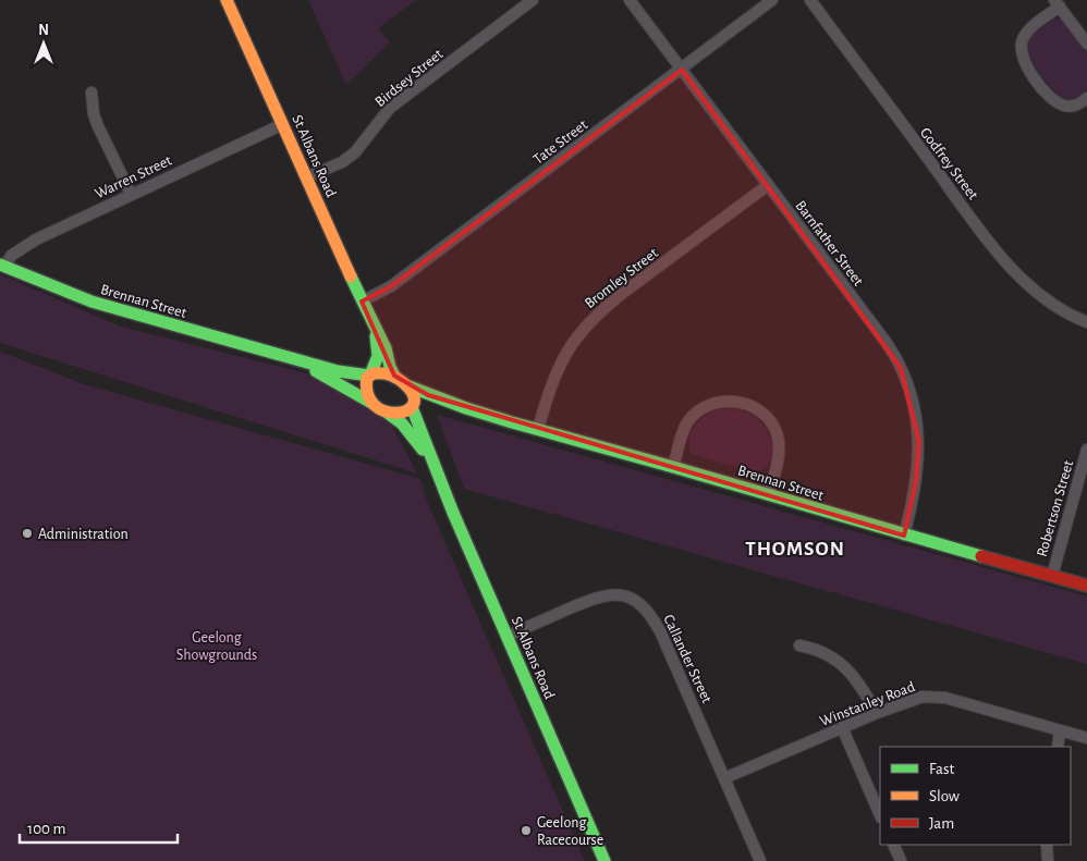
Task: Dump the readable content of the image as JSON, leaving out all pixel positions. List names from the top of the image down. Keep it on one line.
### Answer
{"streets":{"main road":["St Albans Road","Brennan Street"],"street":["Birdsey Street","Tate Street","Godfrey Street","Warren Street","Barnfather Street","Bromley Street","Robertson Street","Callander Street","Winstanley Road"]},"crossings":[["Birdsey Street","St Albans Road"],["Tate Street","St Albans Road"],["Tate Street","Barnfather Street"],["St Albans Road","Warren Street"],["St Albans Road","Brennan Street"],["St Albans Road","Callander Street"],["Warren Street","Brennan Street"],["Barnfather Street","Bromley Street"],["Barnfather Street","Brennan Street"],["Bromley Street","Brennan Street"],["Brennan Street","Robertson Street"],["Callander Street","Winstanley Road"]],"districts":["THOMSON"],"parks":["Geelong Showgrounds"],"places":["Administration","Geelong Racecourse"],"legend":["Fast","Slow","Jam"],"scale_bar":"100 m","north":"top"}
